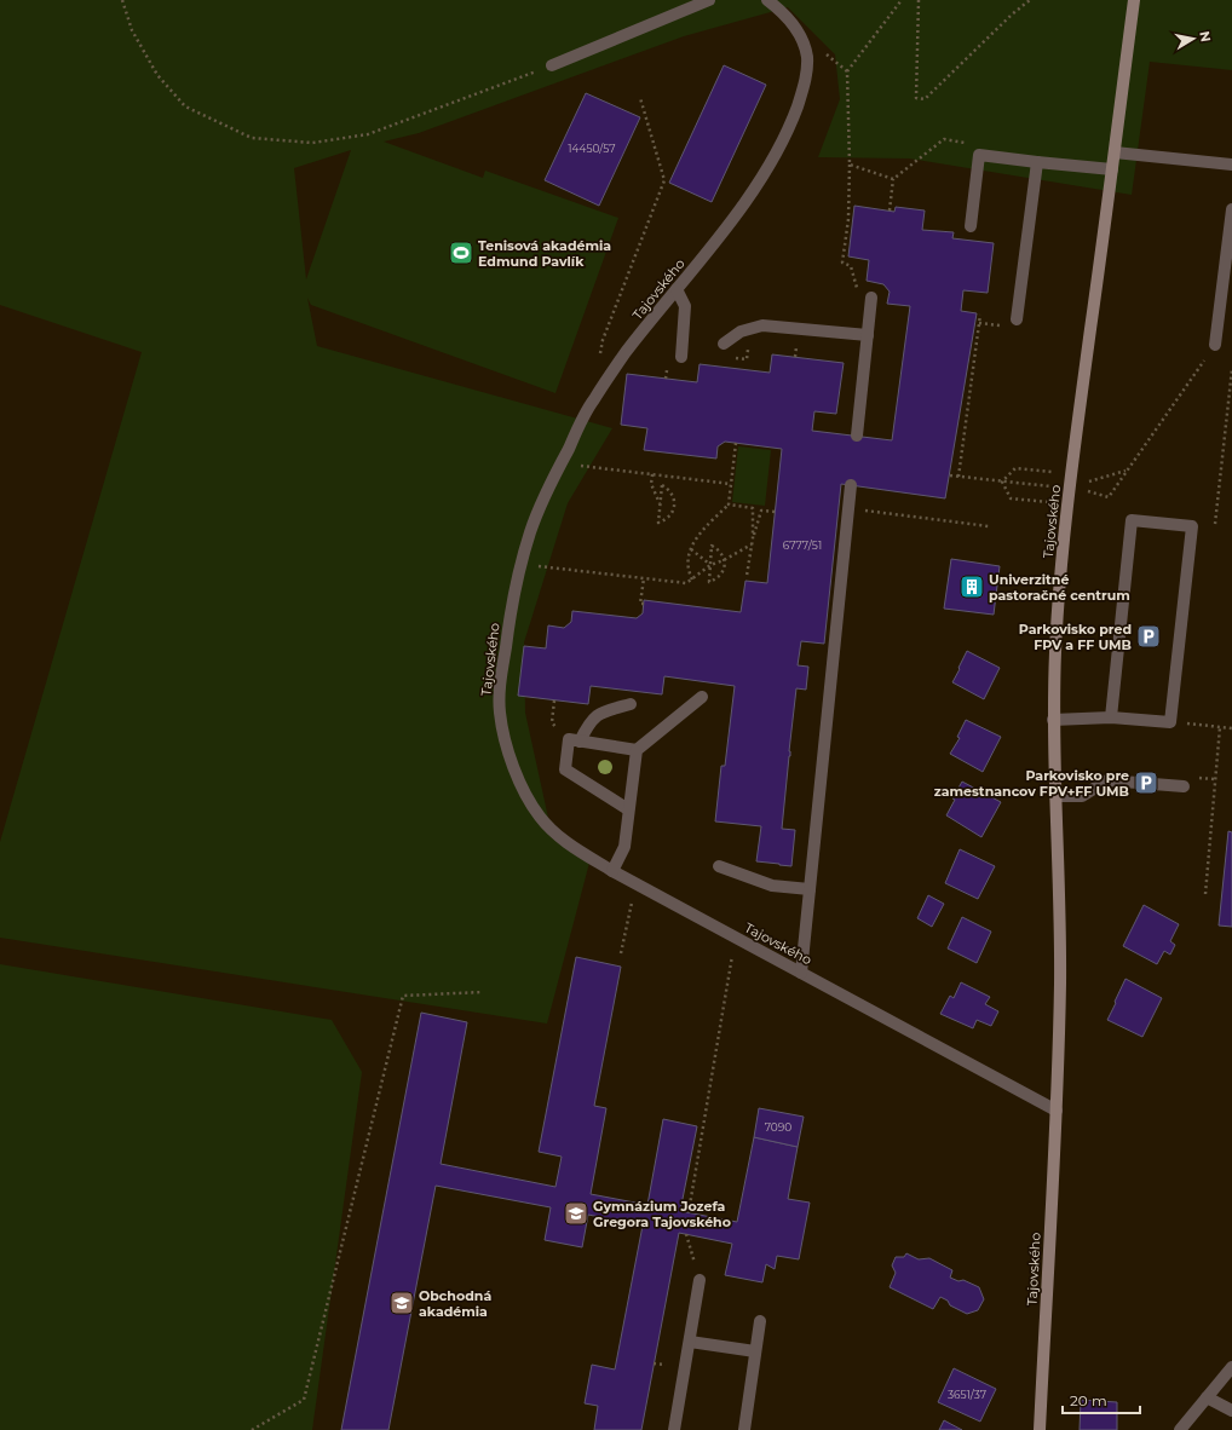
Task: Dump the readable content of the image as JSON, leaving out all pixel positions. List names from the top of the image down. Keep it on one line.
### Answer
{"streets":{"main road":["Tajovského"]},"places":{"sports":["Tenisová akadémia Edmund Pavlík"],"building":["Univerzitné pastoračné centrum"],"parking":["Parkovisko pred FPV a FF UMB","Parkovisko pre zamestnancov FPV+FF UMB"],"school or university":["Gymnázium Jozefa Gregora Tajovského","Obchodná akadémia"]},"house_numbers":["14450/57","6777/51","7090","3651/37"],"scale_bar":"20 m","north":"right"}
